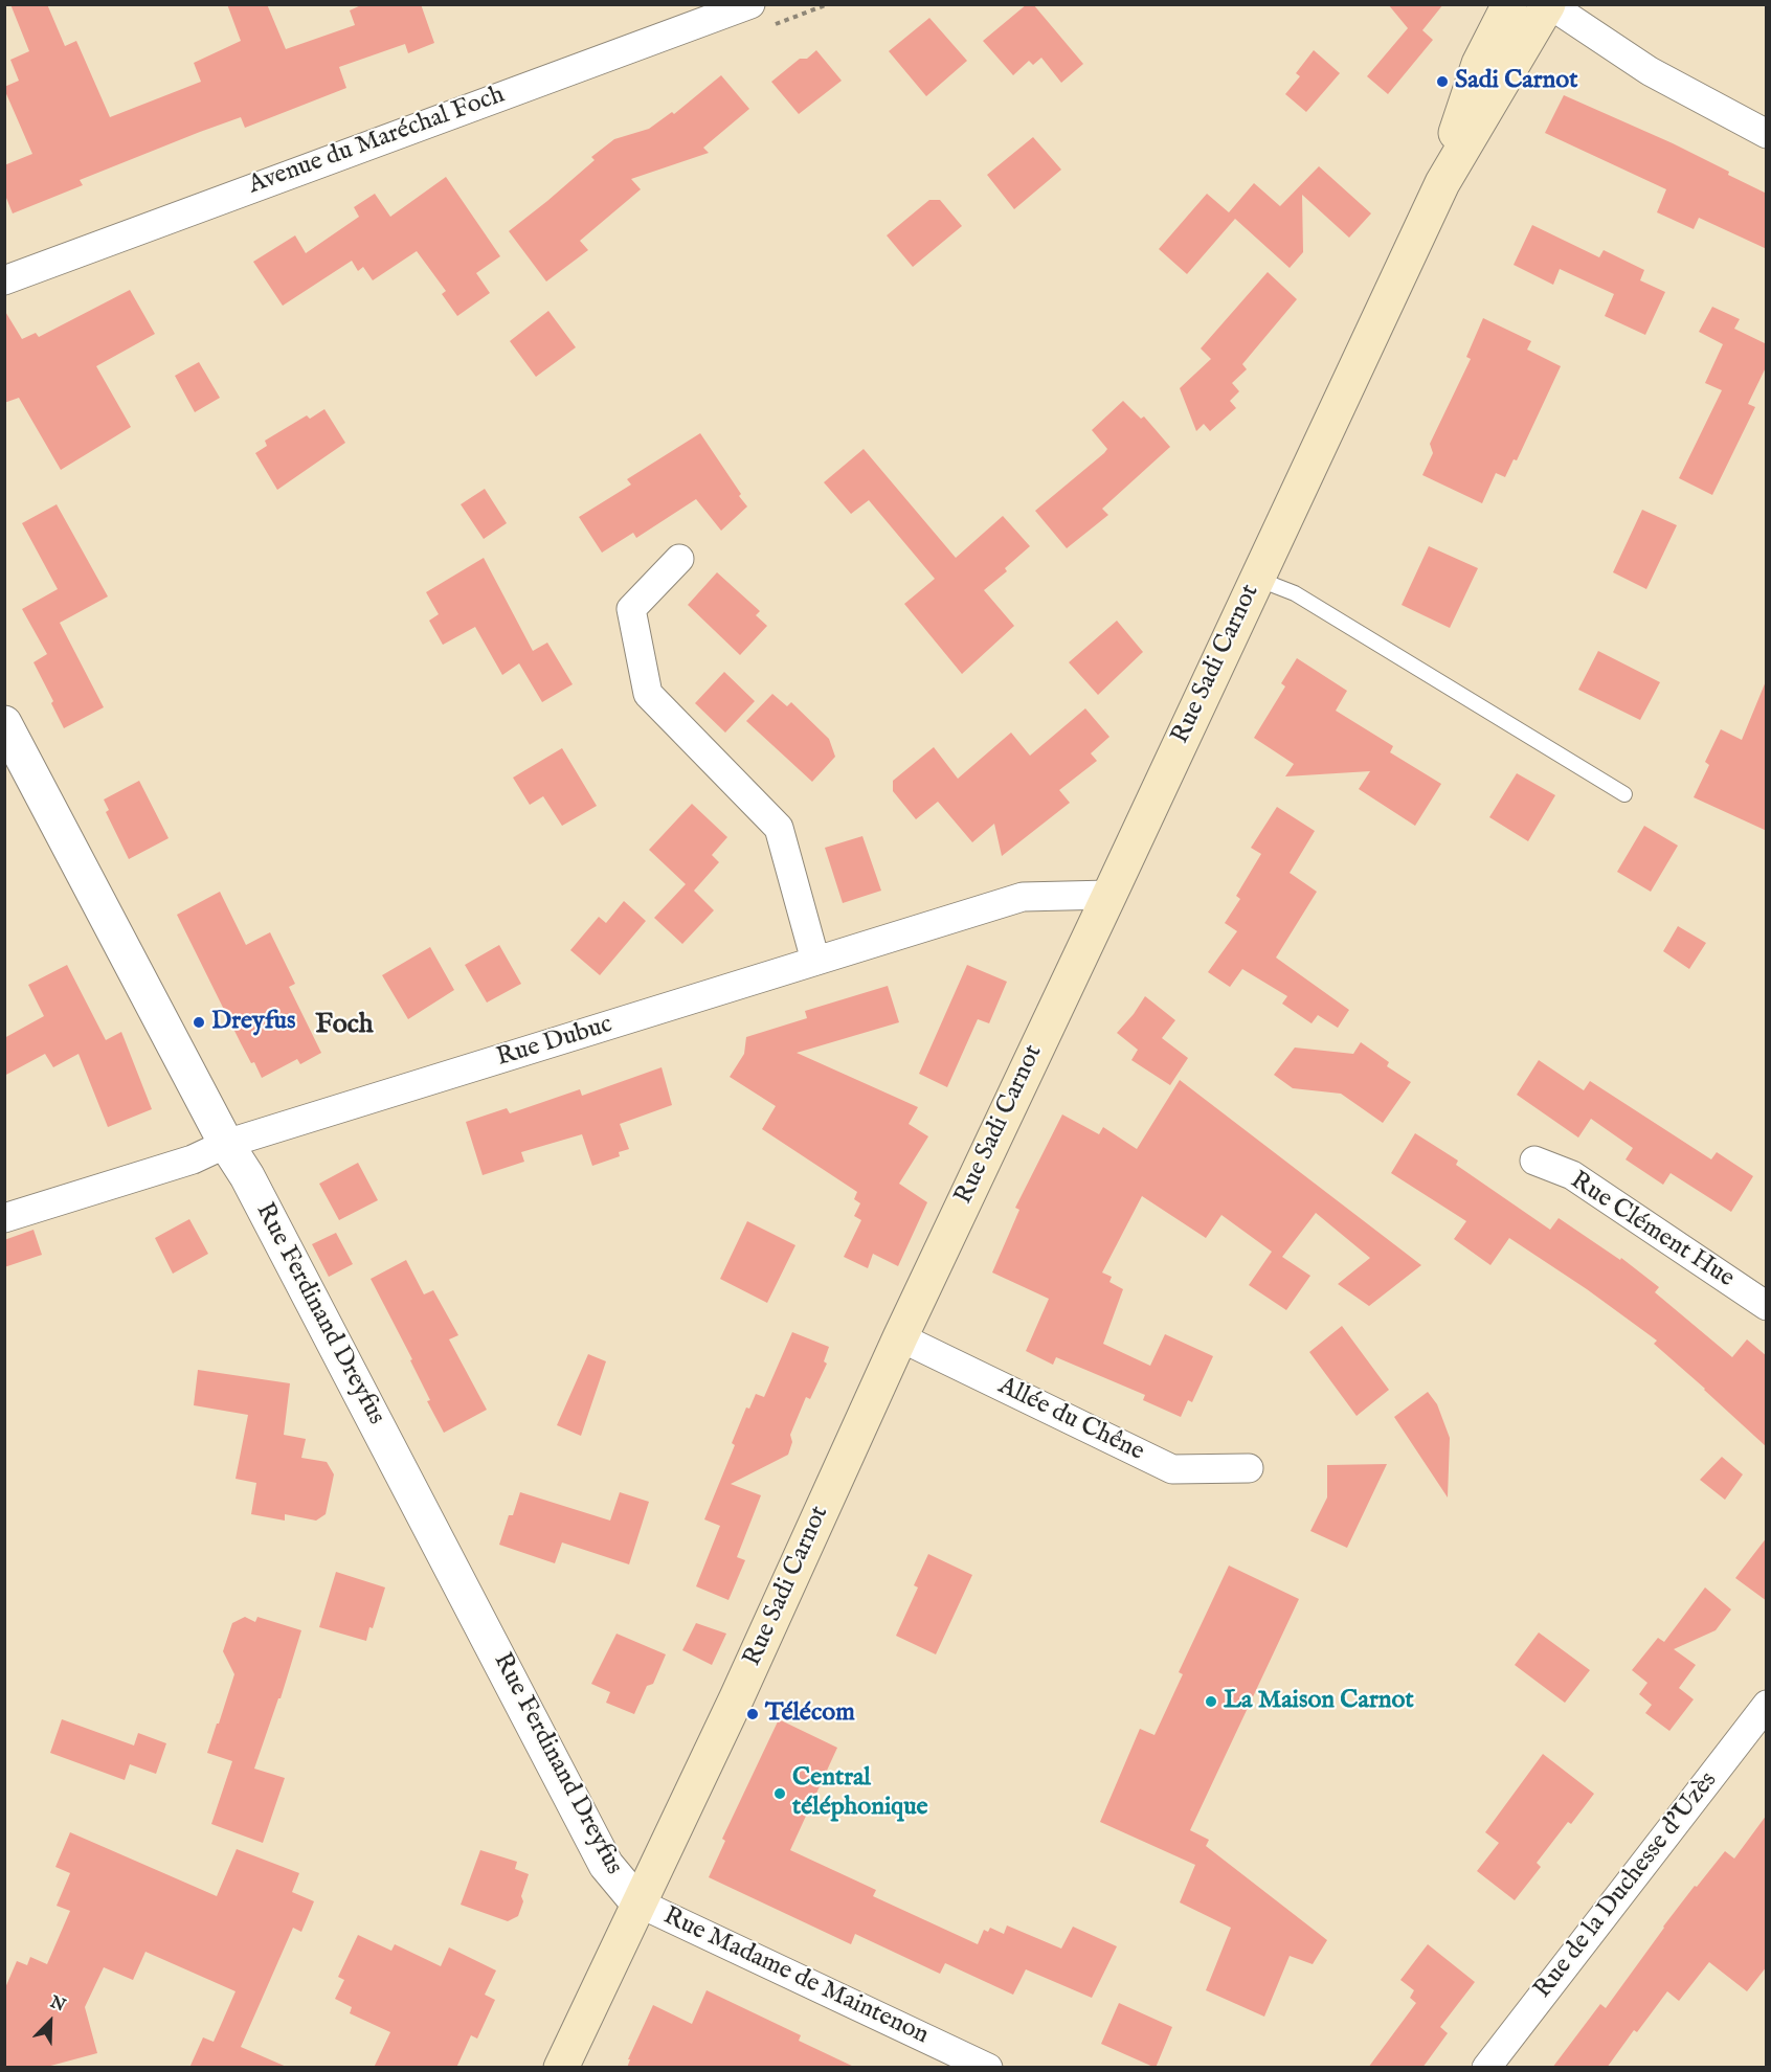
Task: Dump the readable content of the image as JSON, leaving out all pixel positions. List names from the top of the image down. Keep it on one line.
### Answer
{"streets":{"main road":["Rue Sadi Carnot"],"street":["Avenue du Maréchal Foch","Rue Dubuc","Rue Clément Hue","Rue Ferdinand Dreyfus","Allée du Chêne","Rue de la Duchesse d'Uzès","Rue Madame de Maintenon"]},"crossings":[["Rue Sadi Carnot","Rue Dubuc"],["Rue Sadi Carnot","Rue Ferdinand Dreyfus"],["Rue Sadi Carnot","Allée du Chêne"],["Rue Sadi Carnot","Rue Madame de Maintenon"],["Rue Dubuc","Rue Ferdinand Dreyfus"],["Rue Ferdinand Dreyfus","Rue Madame de Maintenon"]],"districts":["Foch"],"places":["Sadi Carnot","Dreyfus","La Maison Carnot","Télécom","Central téléphonique"],"north":"top right"}
